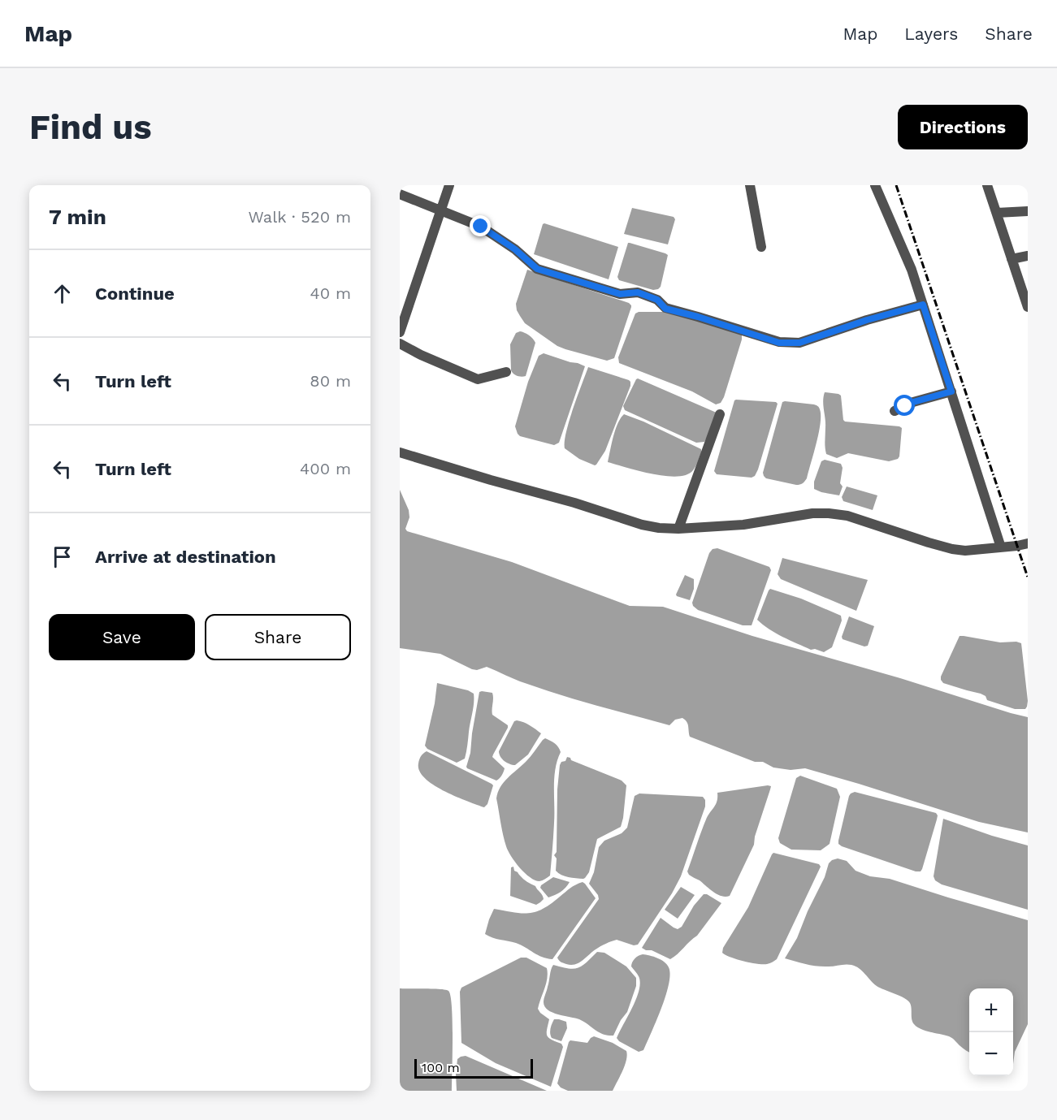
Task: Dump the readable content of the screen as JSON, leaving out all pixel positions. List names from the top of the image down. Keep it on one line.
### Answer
{"scale_bar":"100 m","page":{"header":"Map","nav":["Map","Layers","Share"],"buttons":["Directions",["Save","Share"]],"title":"Find us","heading":["7 min","Walk · 520 m"],"list":[["Continue","40 m"],["Turn left","80 m"],["Turn left","400 m"],"Arrive at destination"],"map_buttons":["+","−"],"scale":"100 m"}}
